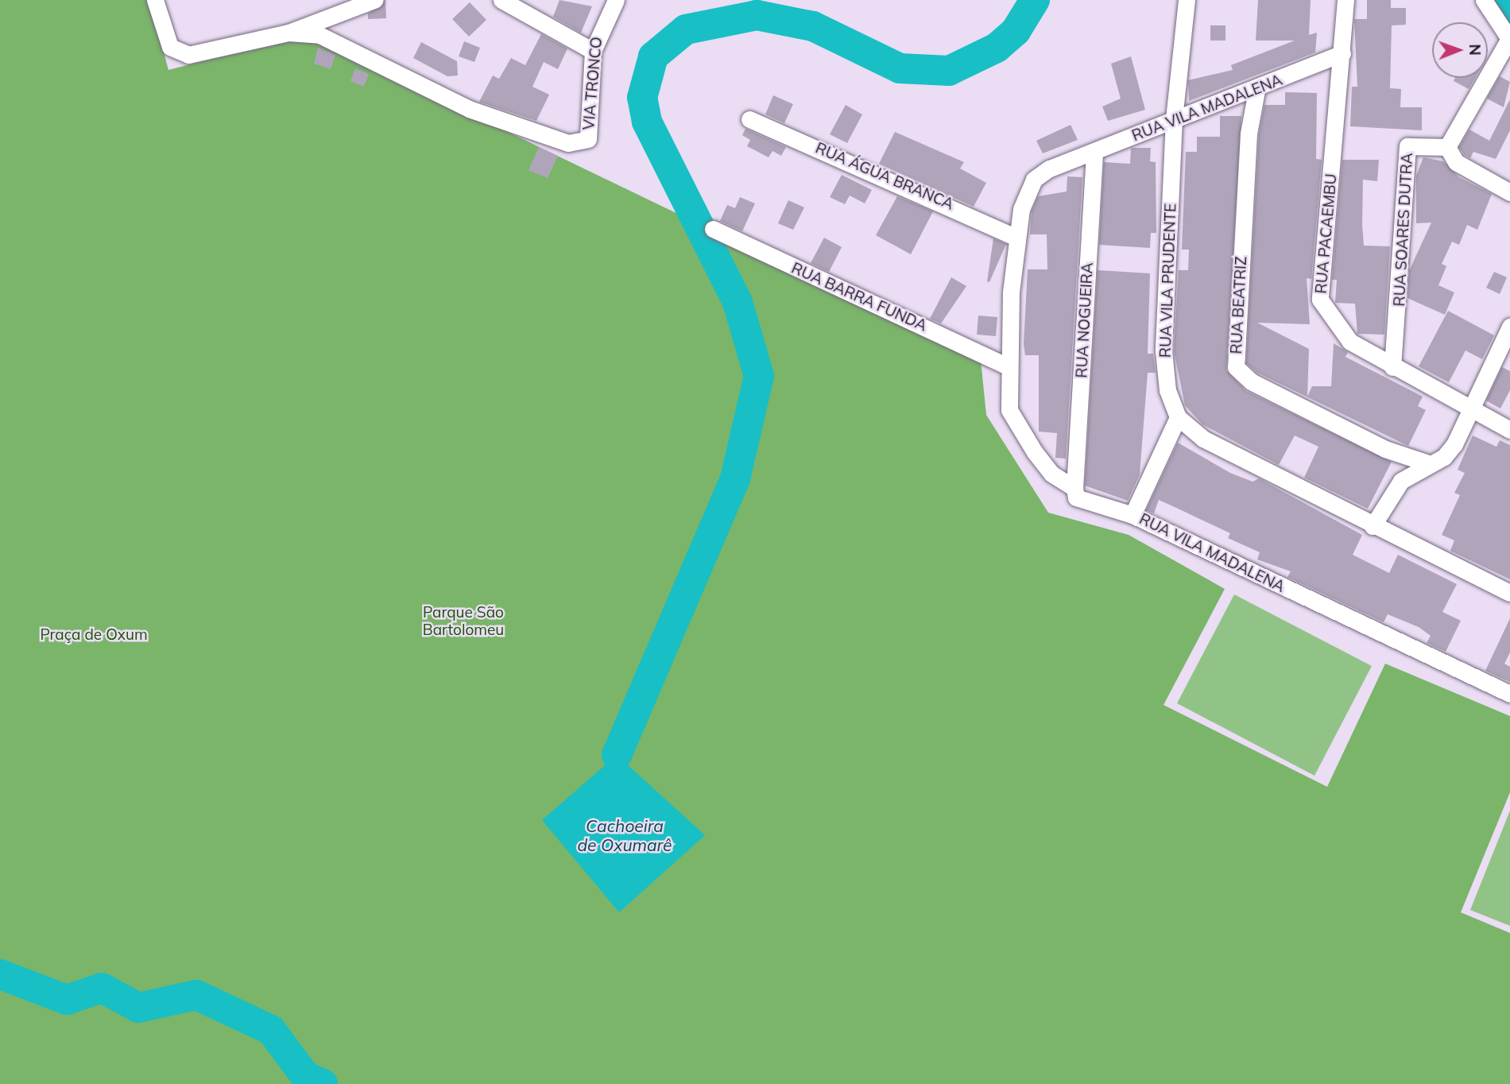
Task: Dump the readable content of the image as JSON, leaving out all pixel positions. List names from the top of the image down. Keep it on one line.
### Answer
{"streets":{"street":["VIA TRONCO","RUA VILA MADALENA","RUA ÁGUA BRANCA","RUA SOARES DUTRA","RUA PACAEMBU","RUA VILA PRUDENTE","RUA BARRA FUNDA","RUA BEATRIZ","RUA NOGUEIRA"]},"crossings":[["RUA VILA MADALENA","RUA ÁGUA BRANCA"],["RUA VILA MADALENA","RUA PACAEMBU"],["RUA VILA MADALENA","RUA VILA PRUDENTE"],["RUA VILA MADALENA","RUA BARRA FUNDA"],["RUA VILA MADALENA","RUA BEATRIZ"],["RUA VILA MADALENA","RUA NOGUEIRA"],["RUA SOARES DUTRA","RUA PACAEMBU"]],"water":["Cachoeira de Oxumarê"],"parks":["Parque São Bartolomeu","Praça de Oxum"],"north":"right"}
